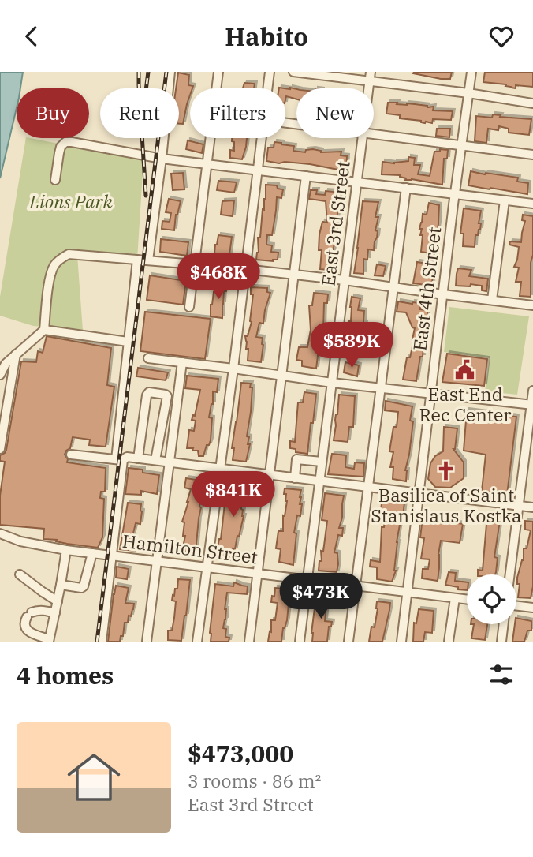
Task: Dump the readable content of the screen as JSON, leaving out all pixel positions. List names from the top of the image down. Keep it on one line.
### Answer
{"streets":{"street":["East 3rd Street","East 4th Street","Hamilton Street"]},"crossings":[["East 3rd Street","Hamilton Street"],["East 4th Street","Hamilton Street"]],"parks":["Lions Park"],"places":{"public building":["East End Rec Center"],"church":["Basilica of Saint Stanislaus Kostka"]},"page":{"header":"Habito","chip":["Buy","Rent","Filters","New"],"price":["$468K","$589K","$841K","$473K"],"heading":"4 homes","list":[{"name":"$473,000","note":"3 rooms · 86 m² · East 3rd Street"}]}}
